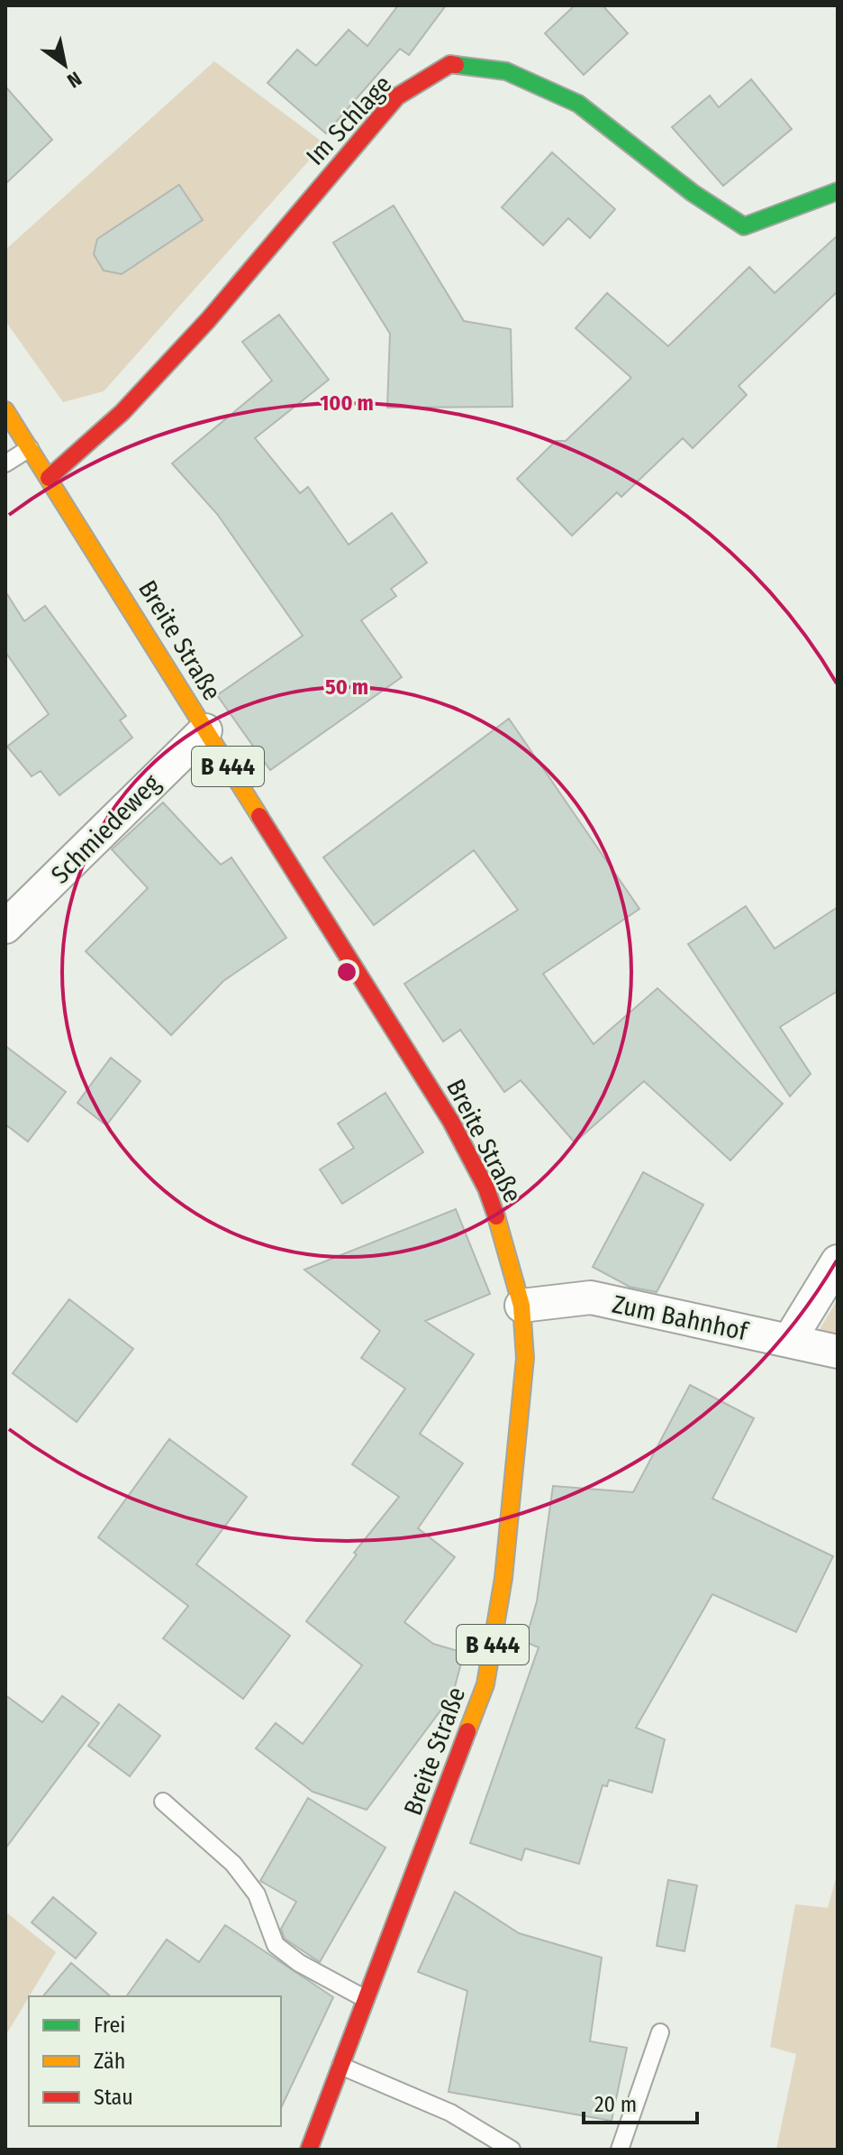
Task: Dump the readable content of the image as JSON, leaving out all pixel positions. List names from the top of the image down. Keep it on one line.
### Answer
{"streets":{"main road":["Im Schlage","Breite Straße","B 444"],"street":["Schmiedeweg","Zum Bahnhof"]},"crossings":[["Im Schlage","Breite Straße"],["Breite Straße","Schmiedeweg"],["Breite Straße","Zum Bahnhof"]],"legend":["Frei","Zäh","Stau"],"scale_bar":"20 m","north":"bottom right","rings":["100 m","50 m"]}
